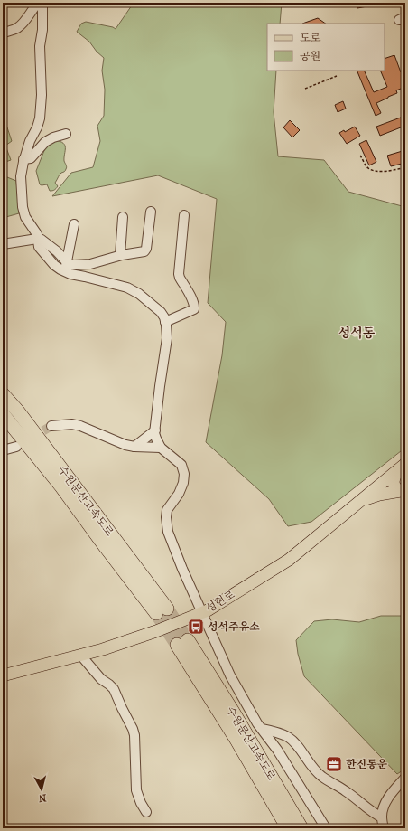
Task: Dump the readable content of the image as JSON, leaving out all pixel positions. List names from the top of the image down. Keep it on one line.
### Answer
{"streets":{"highway":["수원문산고속도로"],"main road":["성현로"]},"districts":["성석동"],"places":{"bus stop":["성석주유소"],"office":["한진통운"]},"legend":["도로","공원"],"north":"bottom"}
